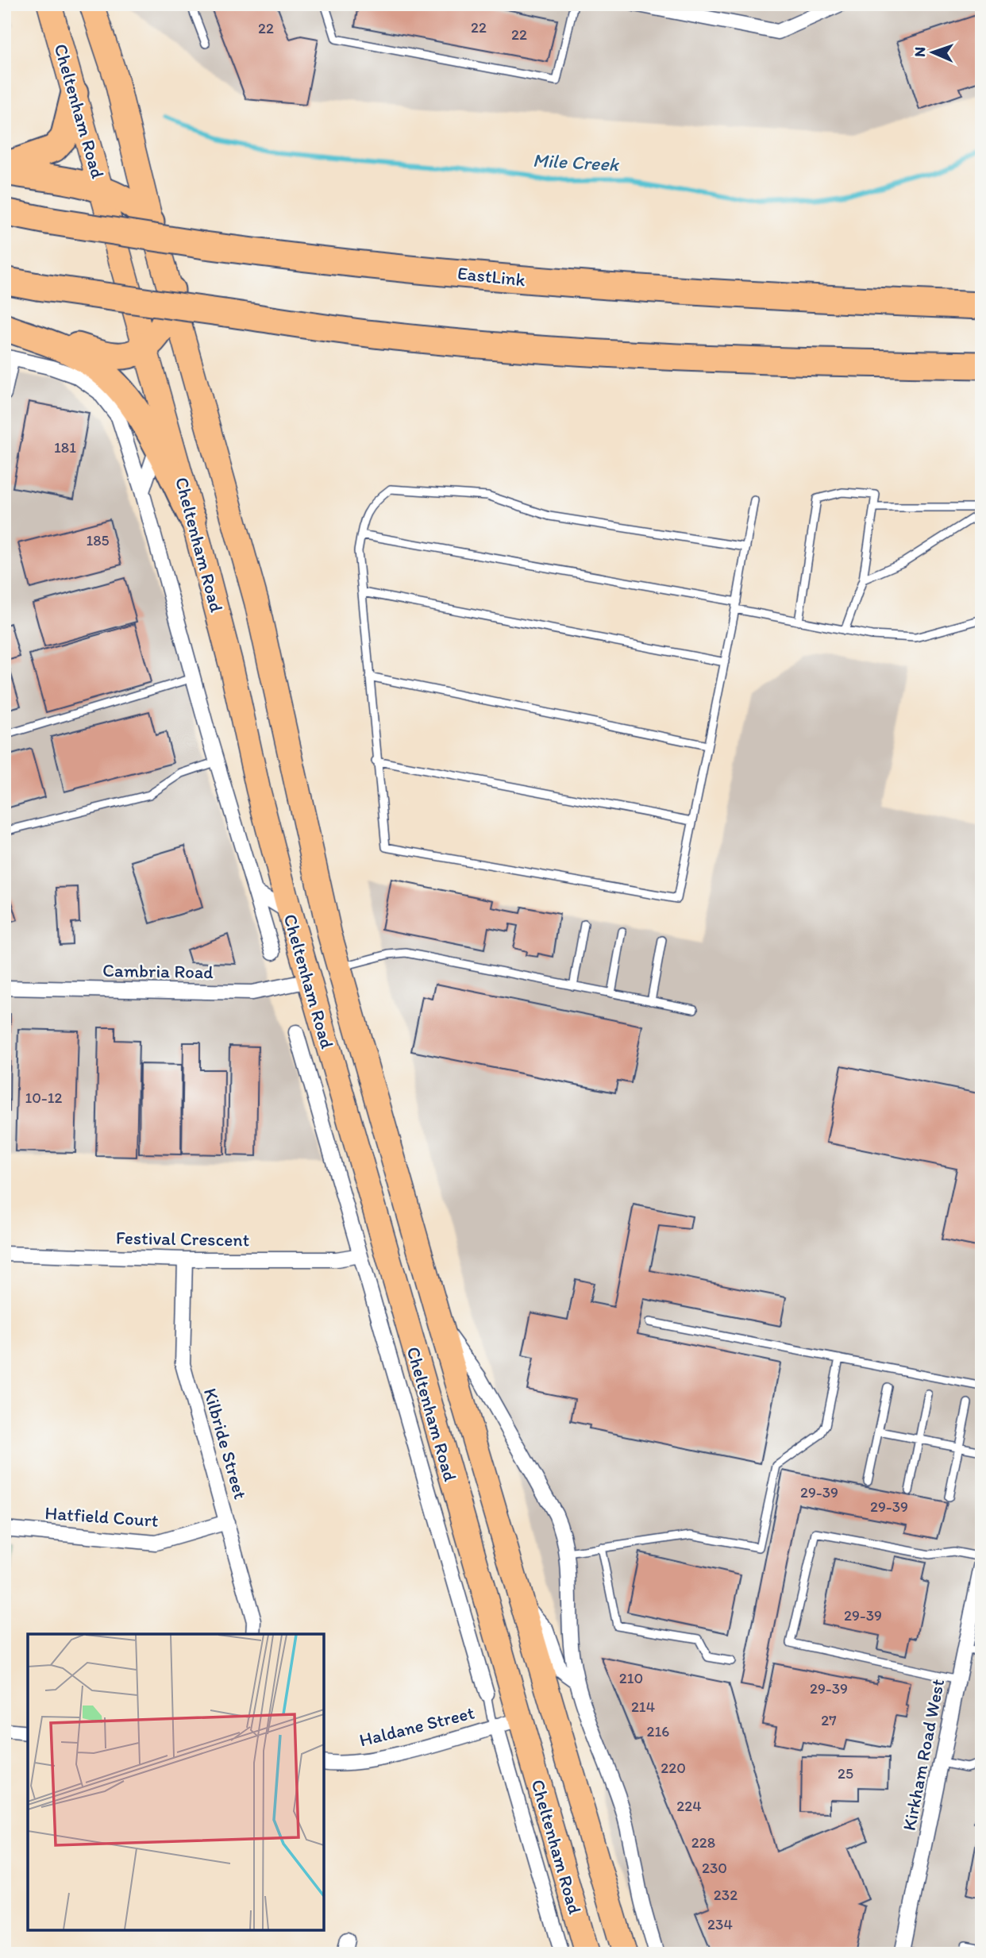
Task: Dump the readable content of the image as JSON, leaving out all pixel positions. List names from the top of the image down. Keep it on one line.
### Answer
{"streets":{"highway":["EastLink"],"main road":["Cheltenham Road"],"street":["Cambria Road","Festival Crescent","Kilbride Street","Hatfield Court","Haldane Street","Kirkham Road West"]},"crossings":[["Cheltenham Road","Cambria Road"],["Cheltenham Road","Festival Crescent"],["Cheltenham Road","Haldane Street"],["Festival Crescent","Kilbride Street"],["Kilbride Street","Hatfield Court"]],"water":["Mile Creek"],"house_numbers":["22","22","22","181","185","10-12","29-39","29-39","29-39","210","29-39","214","27","216","220","25","224","228","230","232","234"],"north":"left"}
